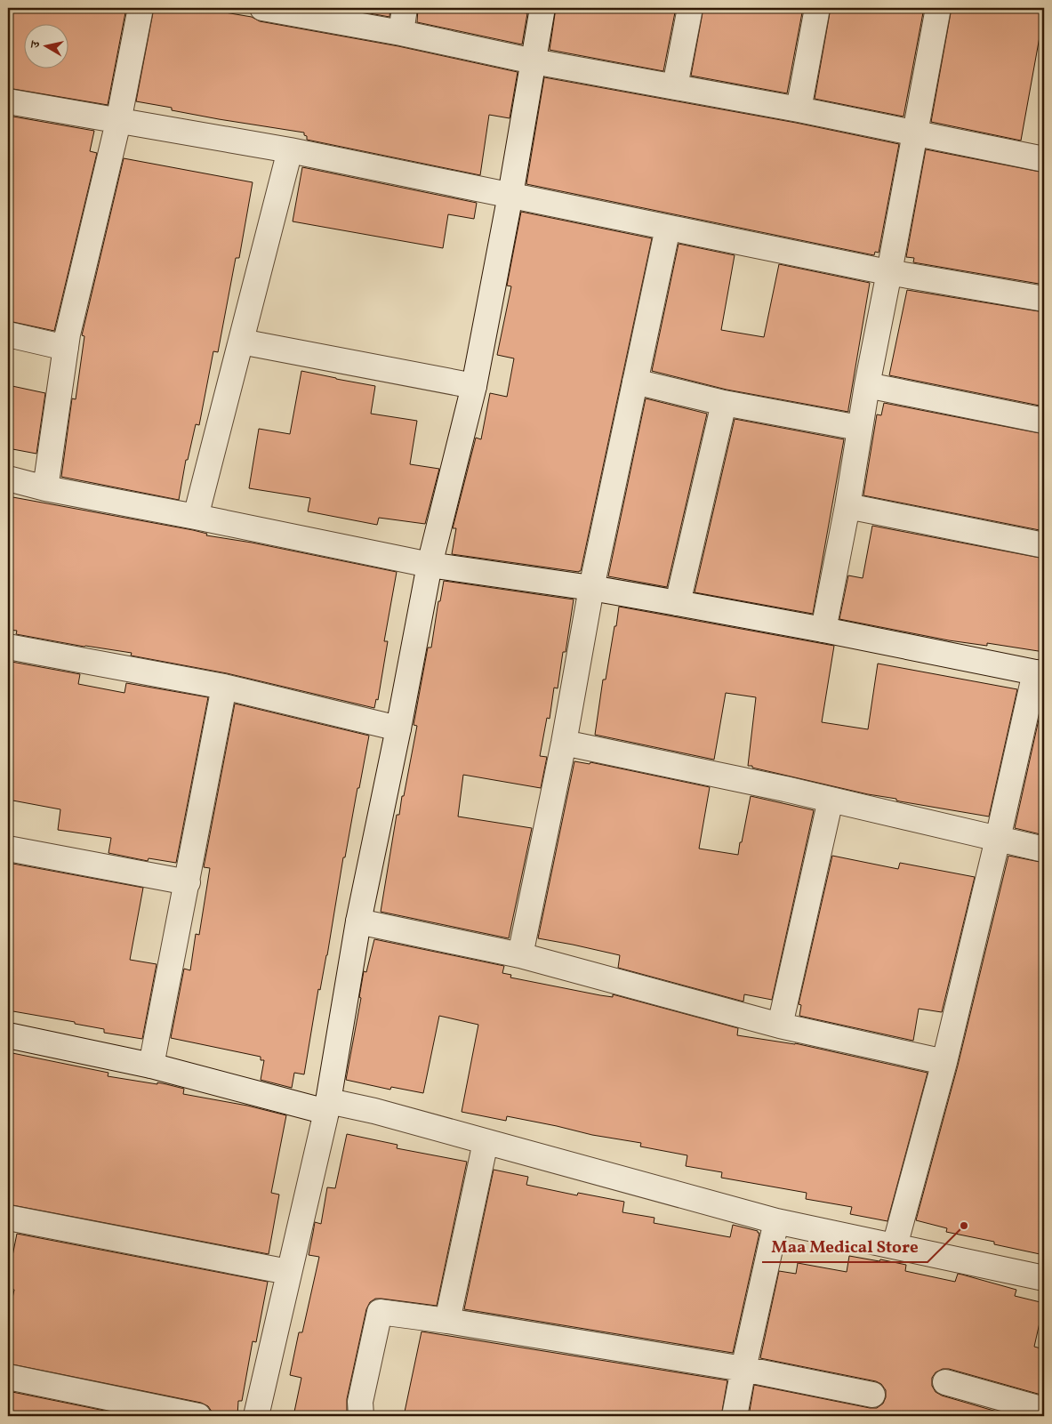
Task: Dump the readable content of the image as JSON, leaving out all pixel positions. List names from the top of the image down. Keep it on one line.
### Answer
{"places":["Maa Medical Store"],"north":"left"}
